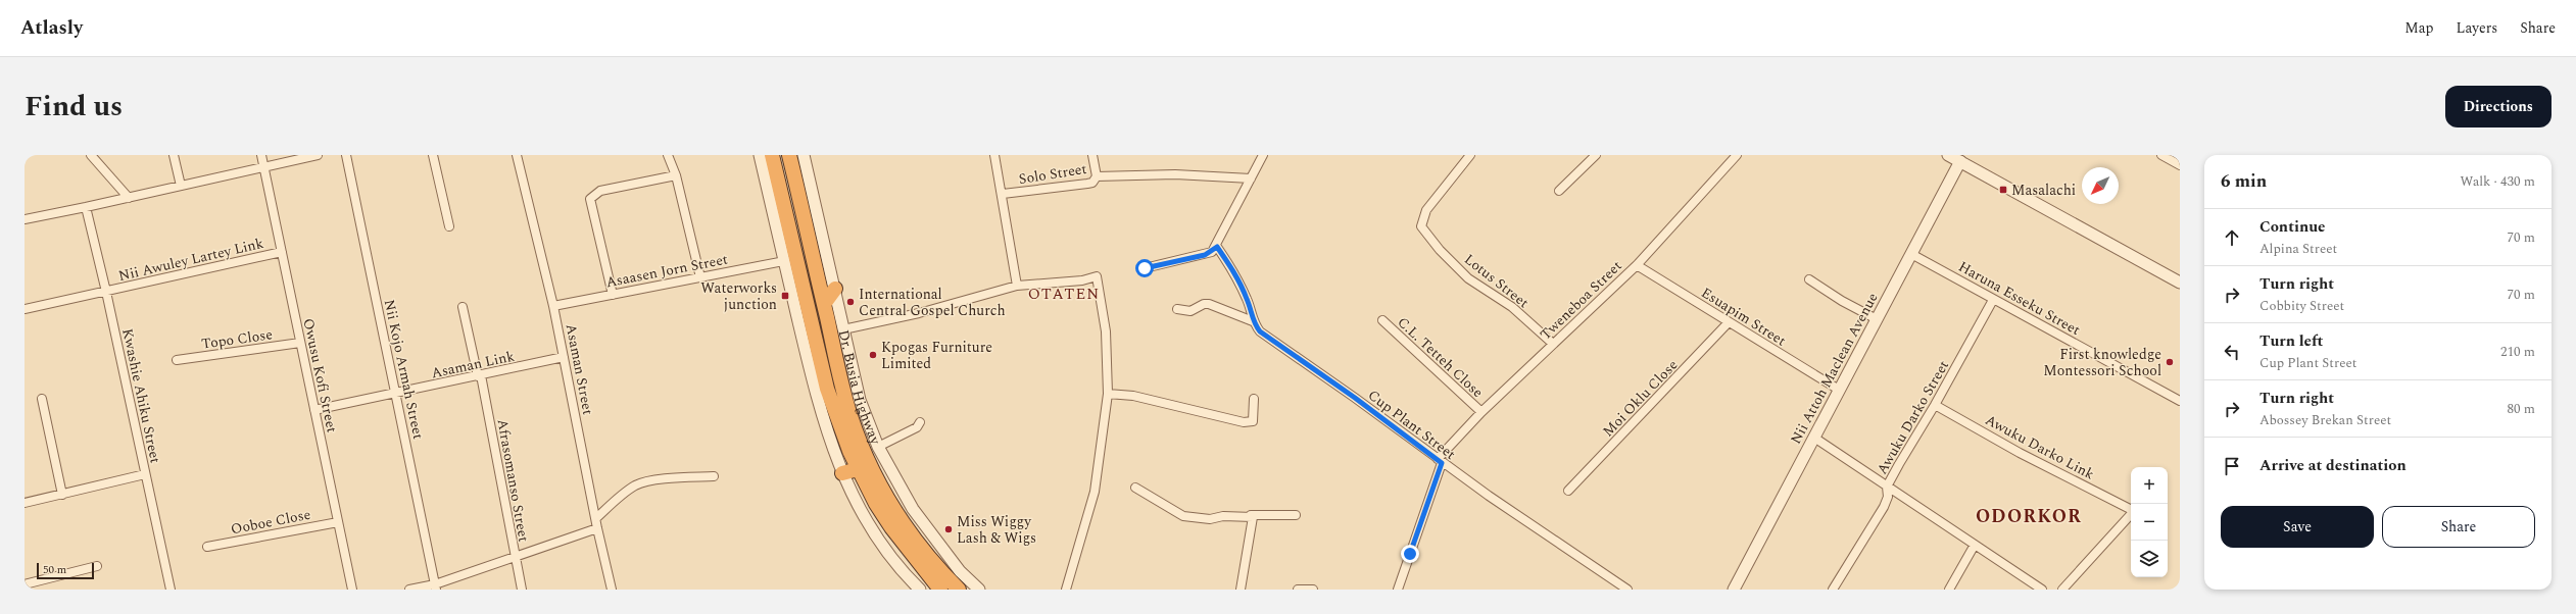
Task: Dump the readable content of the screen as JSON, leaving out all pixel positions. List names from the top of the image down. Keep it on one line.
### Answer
{"streets":{"highway":["Dr. Busia Highway"],"street":["Solo Street","Nii Awuley Lartey Link","Asaasen Jorn Street","Lotus Street","Haruna Esseku Street","Tweneboa Street","Esuapim Street","Topo Close","C.L. Tetteh Close","Asaman Link","Nii Attoh Maclean Avenue","Nii Kojo Armah Street","Asaman Street","Owusu Kofi Street","Kwashie Ahiku Street","Moi Oklu Close","Awuku Darko Street","Cup Plant Street","Awuku Darko Link","Afrasomanso Street","Ooboe Close"]},"crossings":[["Nii Awuley Lartey Link","Owusu Kofi Street"],["Nii Awuley Lartey Link","Kwashie Ahiku Street"],["Asaasen Jorn Street","Asaman Street"],["Lotus Street","Tweneboa Street"],["Haruna Esseku Street","Nii Attoh Maclean Avenue"],["Haruna Esseku Street","Awuku Darko Street"],["Tweneboa Street","Esuapim Street"],["Tweneboa Street","C.L. Tetteh Close"],["Tweneboa Street","Cup Plant Street"],["Esuapim Street","Nii Attoh Maclean Avenue"],["Esuapim Street","Moi Oklu Close"],["Topo Close","Owusu Kofi Street"],["Asaman Link","Nii Kojo Armah Street"],["Asaman Link","Asaman Street"],["Asaman Link","Owusu Kofi Street"],["Asaman Link","Afrasomanso Street"],["Owusu Kofi Street","Ooboe Close"],["Awuku Darko Street","Awuku Darko Link"]],"districts":["OTATEN","ODORKOR"],"places":{"transit":["Masalachi","Waterworks junction"],"other":["International Central Gospel Church","Kpogas Furniture Limited","First knowledge Montessori School","Miss Wiggy Lash & Wigs"]},"scale_bar":"50 m","north":"bottom left","page":{"header":"Atlasly","nav":["Map","Layers","Share"],"title":"Find us","buttons":["Directions",["Save","Share"]],"heading":["6 min","Walk · 430 m"],"list":[["Continue","Alpina Street","70 m"],["Turn right","Cobbity Street","70 m"],["Turn left","Cup Plant Street","210 m"],["Turn right","Abossey Brekan Street","80 m"],"Arrive at destination"],"map_buttons":["+","−"],"scale":"50 m"}}
